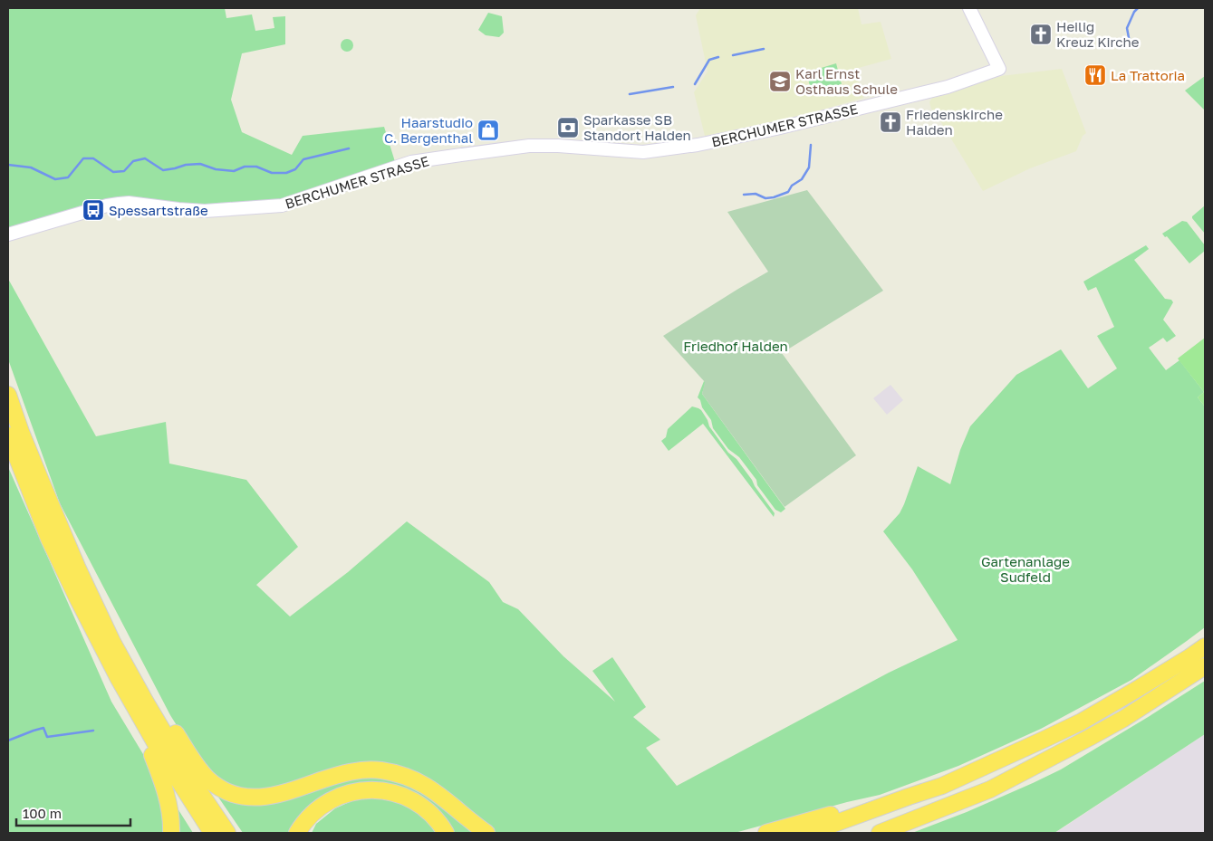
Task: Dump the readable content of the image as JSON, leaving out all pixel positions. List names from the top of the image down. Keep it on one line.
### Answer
{"streets":{"main road":["BERCHUMER STRASSE"]},"parks":["Friedhof Halden","Gartenanlage Sudfeld"],"places":{"church":["Heilig Kreuz Kirche","Friedenskirche Halden"],"restaurant":["La Trattoria"],"school or university":["Karl Ernst Osthaus Schule"],"bank":["Sparkasse SB Standort Halden"],"shop":["Haarstudio C. Bergenthal"],"bus stop":["Spessartstraße"]},"scale_bar":"100 m"}
